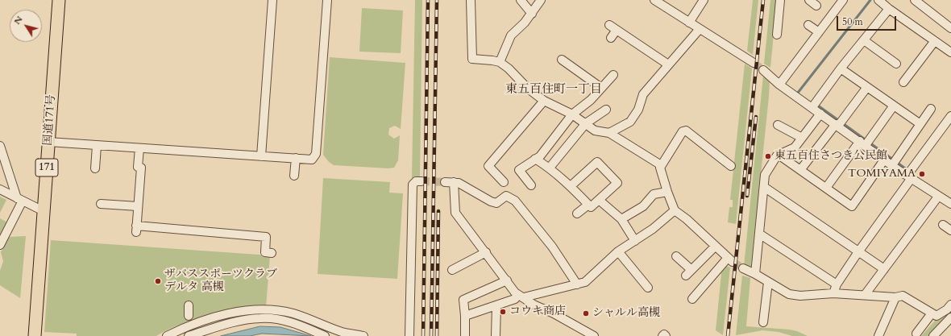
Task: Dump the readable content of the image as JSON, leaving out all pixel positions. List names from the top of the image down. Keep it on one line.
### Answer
{"streets":{"highway":["国道171号","171"]},"districts":["東五百住町一丁目"],"places":["東五百住さつき公民館","TOMIYAMA","ザバススポーツクラブ デルタ 高槻","コウキ商店","シャルル高槻"],"scale_bar":"50 m","north":"top left"}
